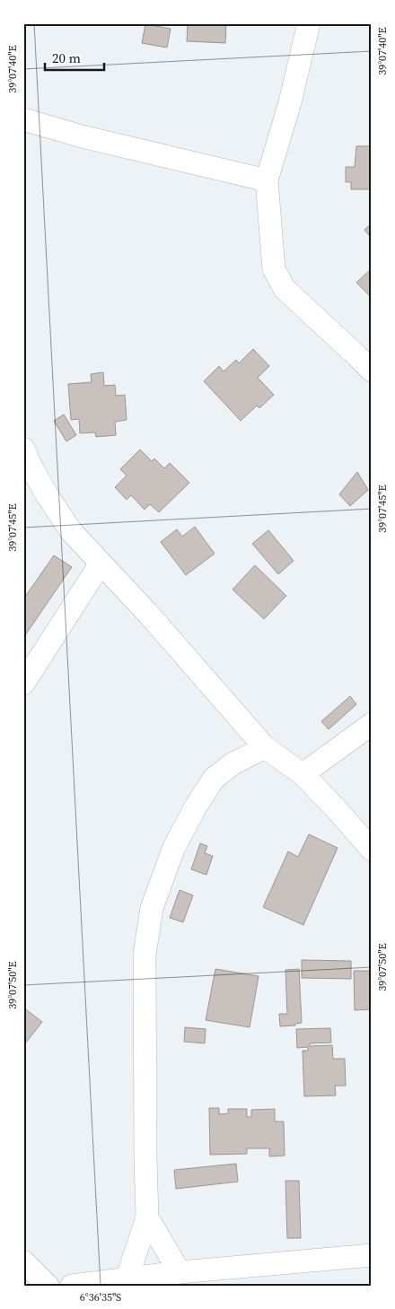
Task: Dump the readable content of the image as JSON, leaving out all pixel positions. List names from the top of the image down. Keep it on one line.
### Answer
{"scale_bar":"20 m","coordinates":["39°07'40\"E","39°07'45\"E","39°07'50\"E","6°36'35\"S"]}
